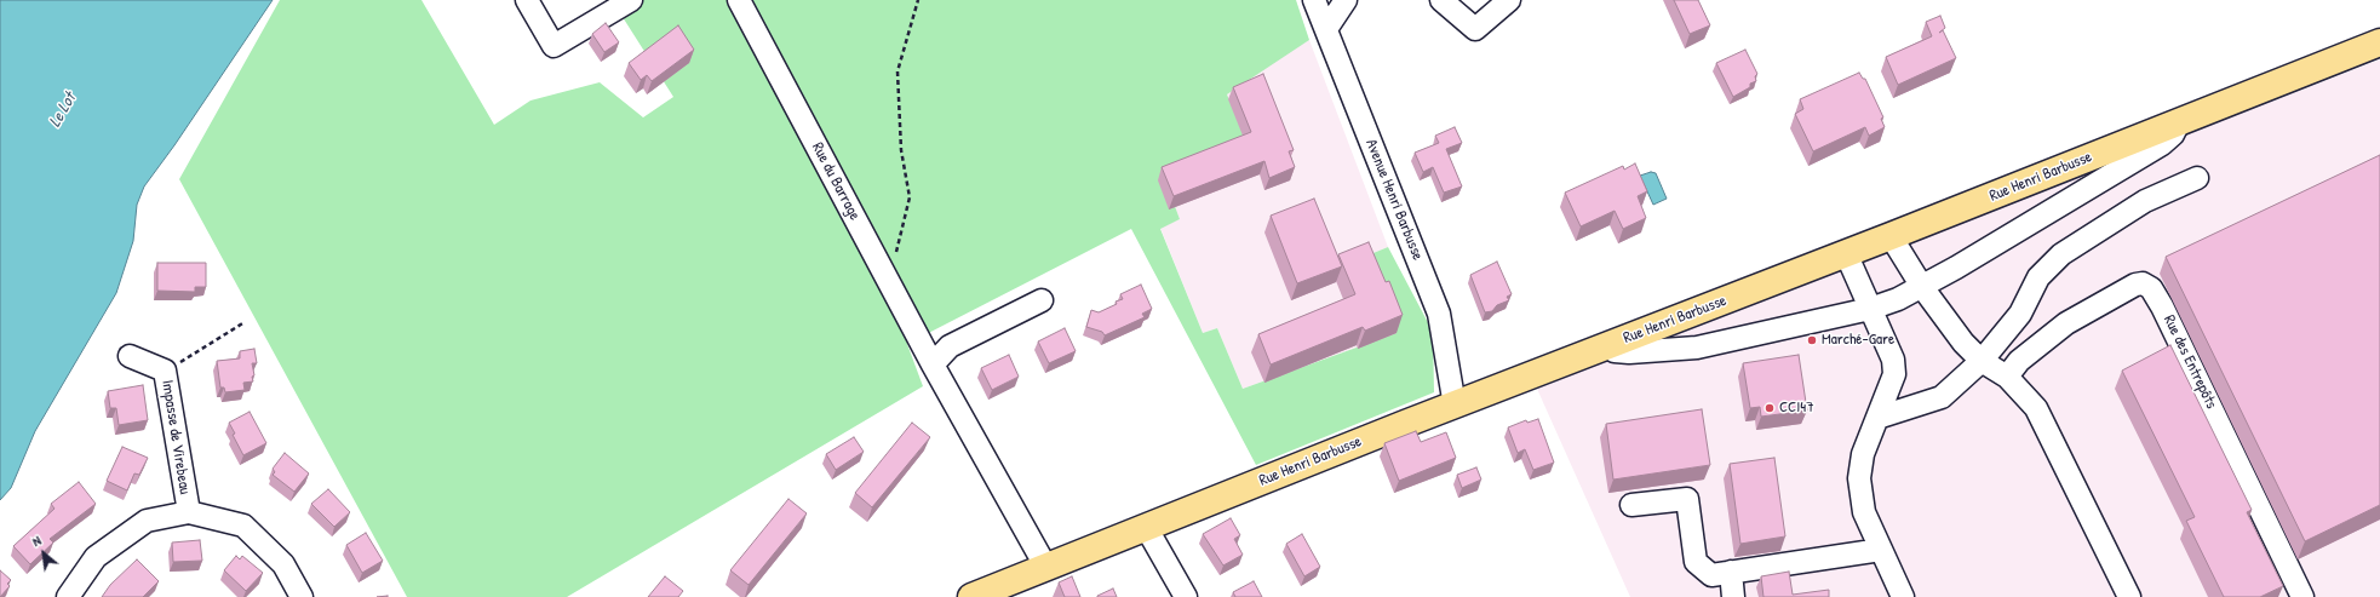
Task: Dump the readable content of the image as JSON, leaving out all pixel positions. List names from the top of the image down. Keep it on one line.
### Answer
{"streets":{"main road":["Rue Henri Barbusse"],"street":["Rue du Barrage","Avenue Henri Barbusse","Rue des Entrepôts","Impasse de Virebeau"]},"crossings":[["Rue Henri Barbusse","Rue du Barrage"],["Rue Henri Barbusse","Avenue Henri Barbusse"]],"water":["Le Lot"],"places":["Marché-Gare","CCI47"],"north":"top left"}
